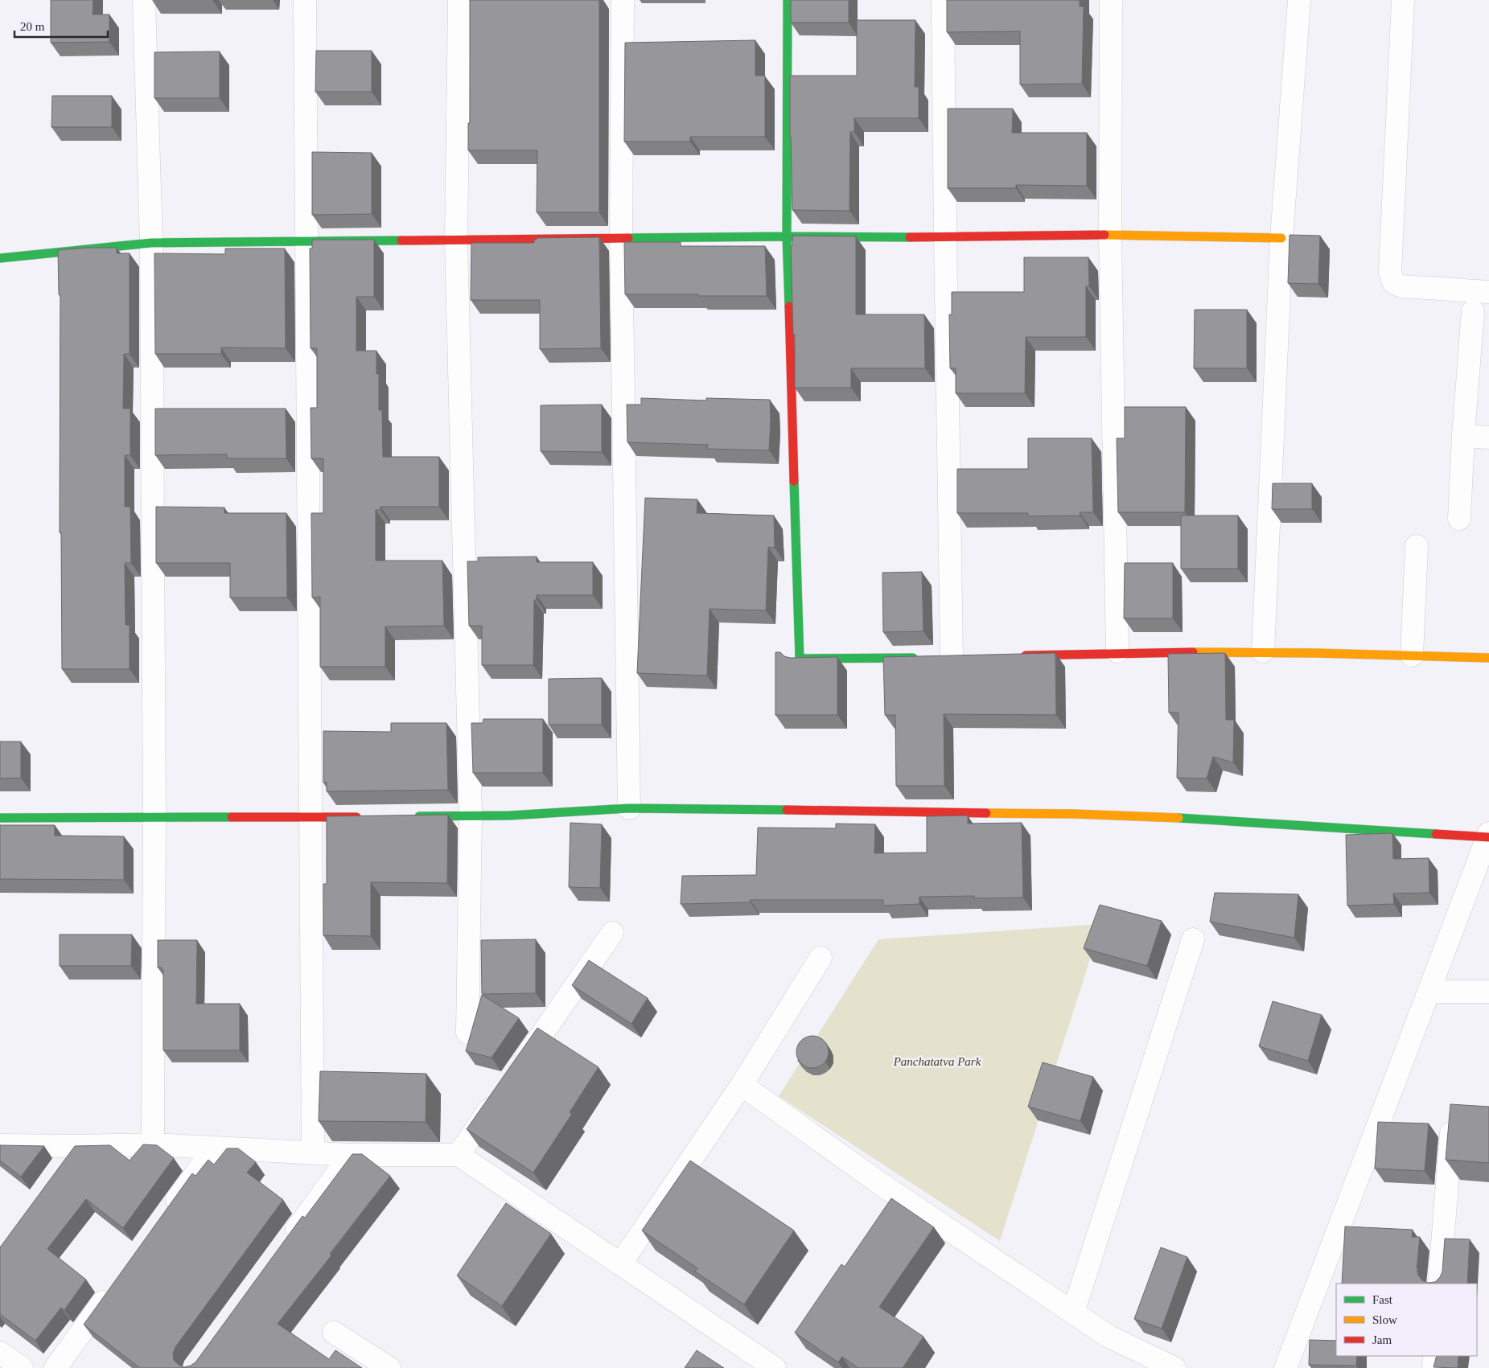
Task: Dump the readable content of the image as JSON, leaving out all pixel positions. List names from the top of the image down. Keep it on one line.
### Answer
{"parks":["Panchatatva Park"],"legend":["Fast","Slow","Jam"],"scale_bar":"20 m"}
